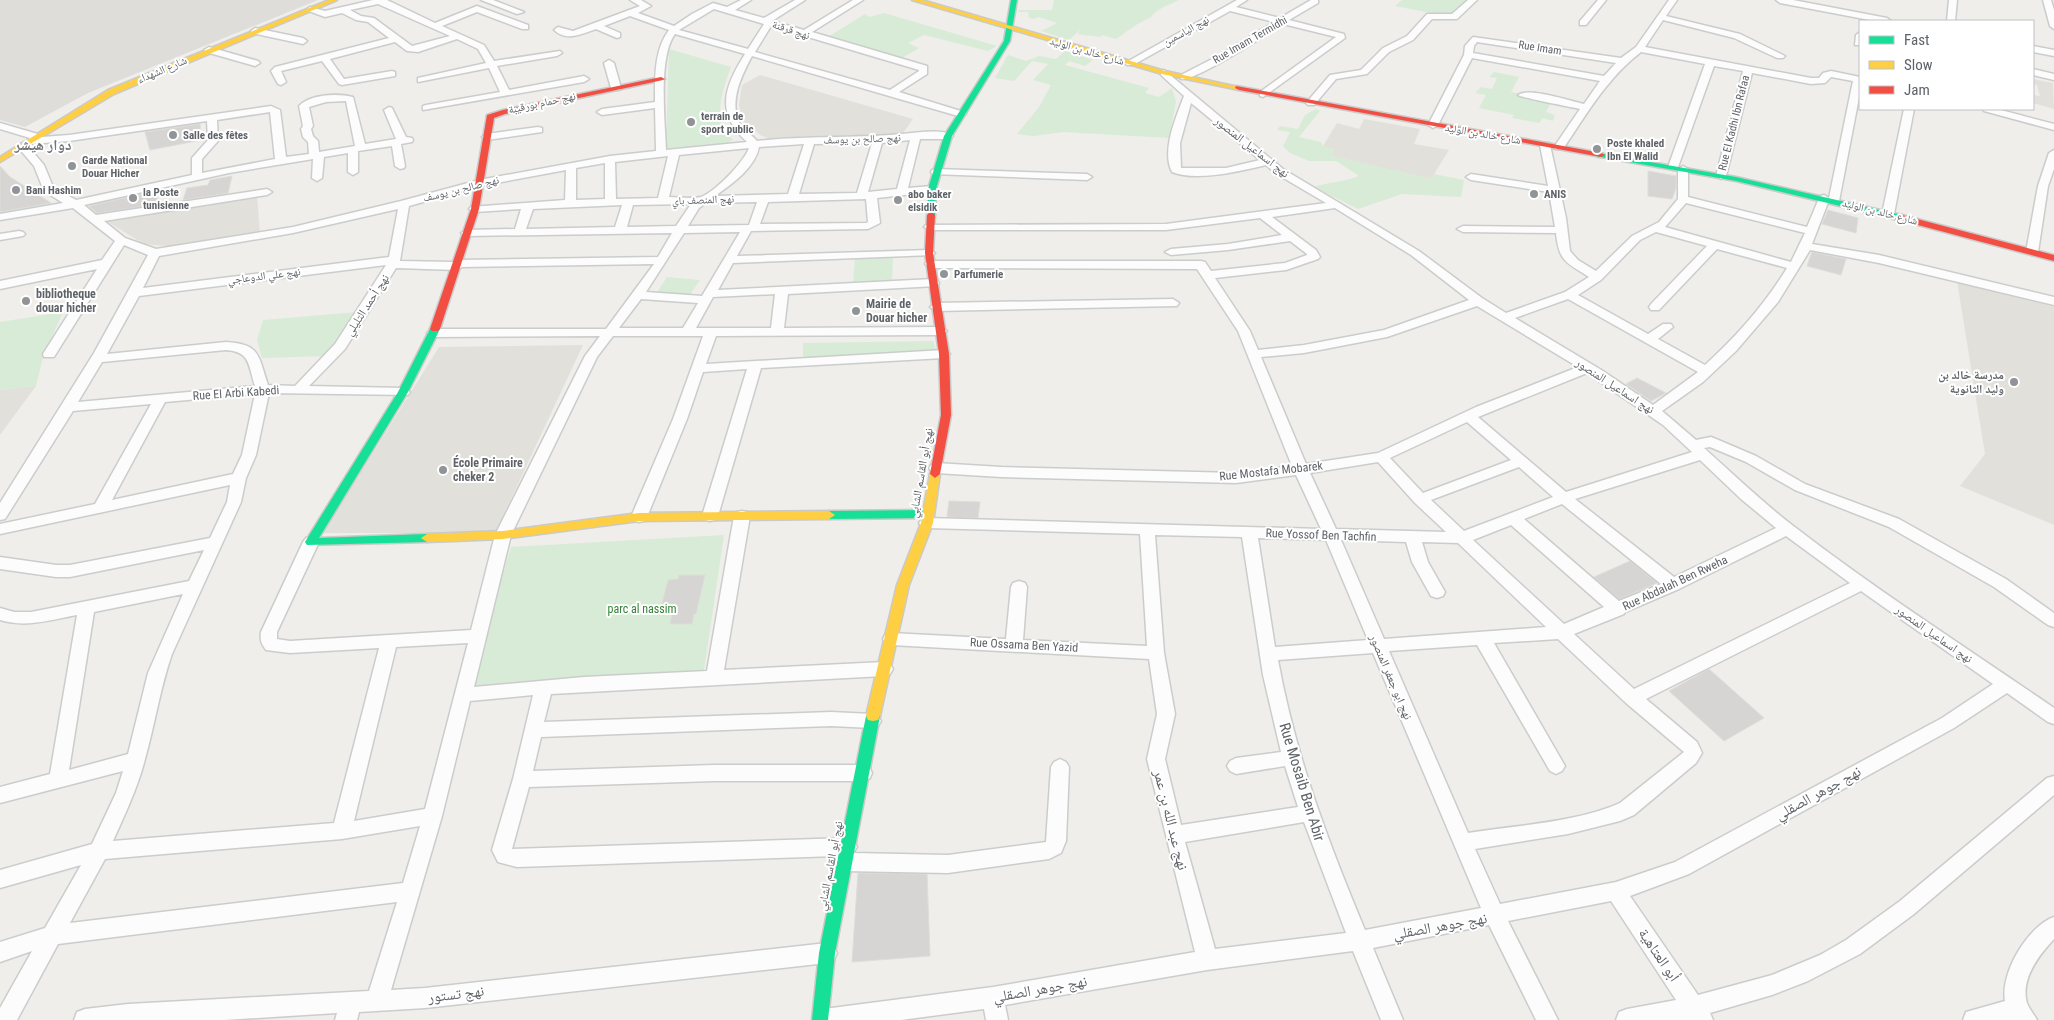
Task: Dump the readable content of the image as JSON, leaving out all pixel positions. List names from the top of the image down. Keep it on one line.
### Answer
{"streets":{"street":["نهج قرقنة","نهج الياسمين","Rue Imam Termidhi","Rue Imam","شارع خالد بن الوليد","شارع الشهداء","نهج حمام بورقيبة","Rue El Kadhi Ibn Rafaa","نهج صالح بن يوسف","نهج اسماعيل المنصور","نهج المنصف باي","نهج علي الدوعاجي","نهج أحمد التليلي","Rue El Arbi Kabedi","Rue Mostafa Mobarek","نهج أبو القاسم الشابي","Rue Yossof Ben Tachfin","Rue Abdalah Ben Rweha","Rue Ossama Ben Yazid","نهج ابو جعفر المنصور","Rue Mosaib Ben Abir","نهج جوهر الصقلي","نهج عبد الله بن عمر","أبو العتاهية","نهج تستور"]},"crossings":[["نهج قرقنة","نهج حمام بورقيبة"],["نهج قرقنة","نهج صالح بن يوسف"],["نهج الياسمين","شارع خالد بن الوليد"],["Rue Imam Termidhi","شارع خالد بن الوليد"],["Rue Imam","شارع خالد بن الوليد"],["شارع خالد بن الوليد","Rue El Kadhi Ibn Rafaa"],["شارع خالد بن الوليد","نهج اسماعيل المنصور"],["شارع خالد بن الوليد","نهج أبو القاسم الشابي"],["نهج حمام بورقيبة","نهج صالح بن يوسف"],["نهج حمام بورقيبة","نهج المنصف باي"],["نهج حمام بورقيبة","نهج علي الدوعاجي"],["نهج حمام بورقيبة","Rue El Arbi Kabedi"],["نهج صالح بن يوسف","نهج أحمد التليلي"],["نهج صالح بن يوسف","نهج أبو القاسم الشابي"],["نهج اسماعيل المنصور","Rue Mostafa Mobarek"],["نهج اسماعيل المنصور","Rue Yossof Ben Tachfin"],["نهج اسماعيل المنصور","Rue Abdalah Ben Rweha"],["نهج اسماعيل المنصور","نهج جوهر الصقلي"],["نهج المنصف باي","نهج أبو القاسم الشابي"],["نهج علي الدوعاجي","نهج أحمد التليلي"],["نهج أحمد التليلي","Rue El Arbi Kabedi"],["Rue Mostafa Mobarek","نهج أبو القاسم الشابي"],["Rue Mostafa Mobarek","نهج ابو جعفر المنصور"],["نهج أبو القاسم الشابي","Rue Yossof Ben Tachfin"],["نهج أبو القاسم الشابي","Rue Ossama Ben Yazid"],["نهج أبو القاسم الشابي","نهج تستور"],["Rue Yossof Ben Tachfin","نهج ابو جعفر المنصور"],["Rue Yossof Ben Tachfin","Rue Mosaib Ben Abir"],["Rue Yossof Ben Tachfin","نهج عبد الله بن عمر"],["Rue Abdalah Ben Rweha","نهج ابو جعفر المنصور"],["Rue Abdalah Ben Rweha","Rue Mosaib Ben Abir"],["Rue Ossama Ben Yazid","نهج عبد الله بن عمر"],["نهج ابو جعفر المنصور","نهج جوهر الصقلي"],["Rue Mosaib Ben Abir","نهج جوهر الصقلي"],["نهج جوهر الصقلي","نهج عبد الله بن عمر"],["نهج جوهر الصقلي","أبو العتاهية"]],"districts":["دوار هيشر"],"parks":["parc al nassim"],"places":["terrain de sport public","Salle des fêtes","Poste khaled Ibn El Walid","Garde National Douar Hicher","Bani Hashim","ANIS","la Poste tunisienne","abo baker elsidik","Parfumerie","bibliotheque douar hicher","Mairie de Douar hicher","مدرسة خالد بن وليد الثانوية","École Primaire cheker 2"],"legend":["Fast","Slow","Jam"]}
